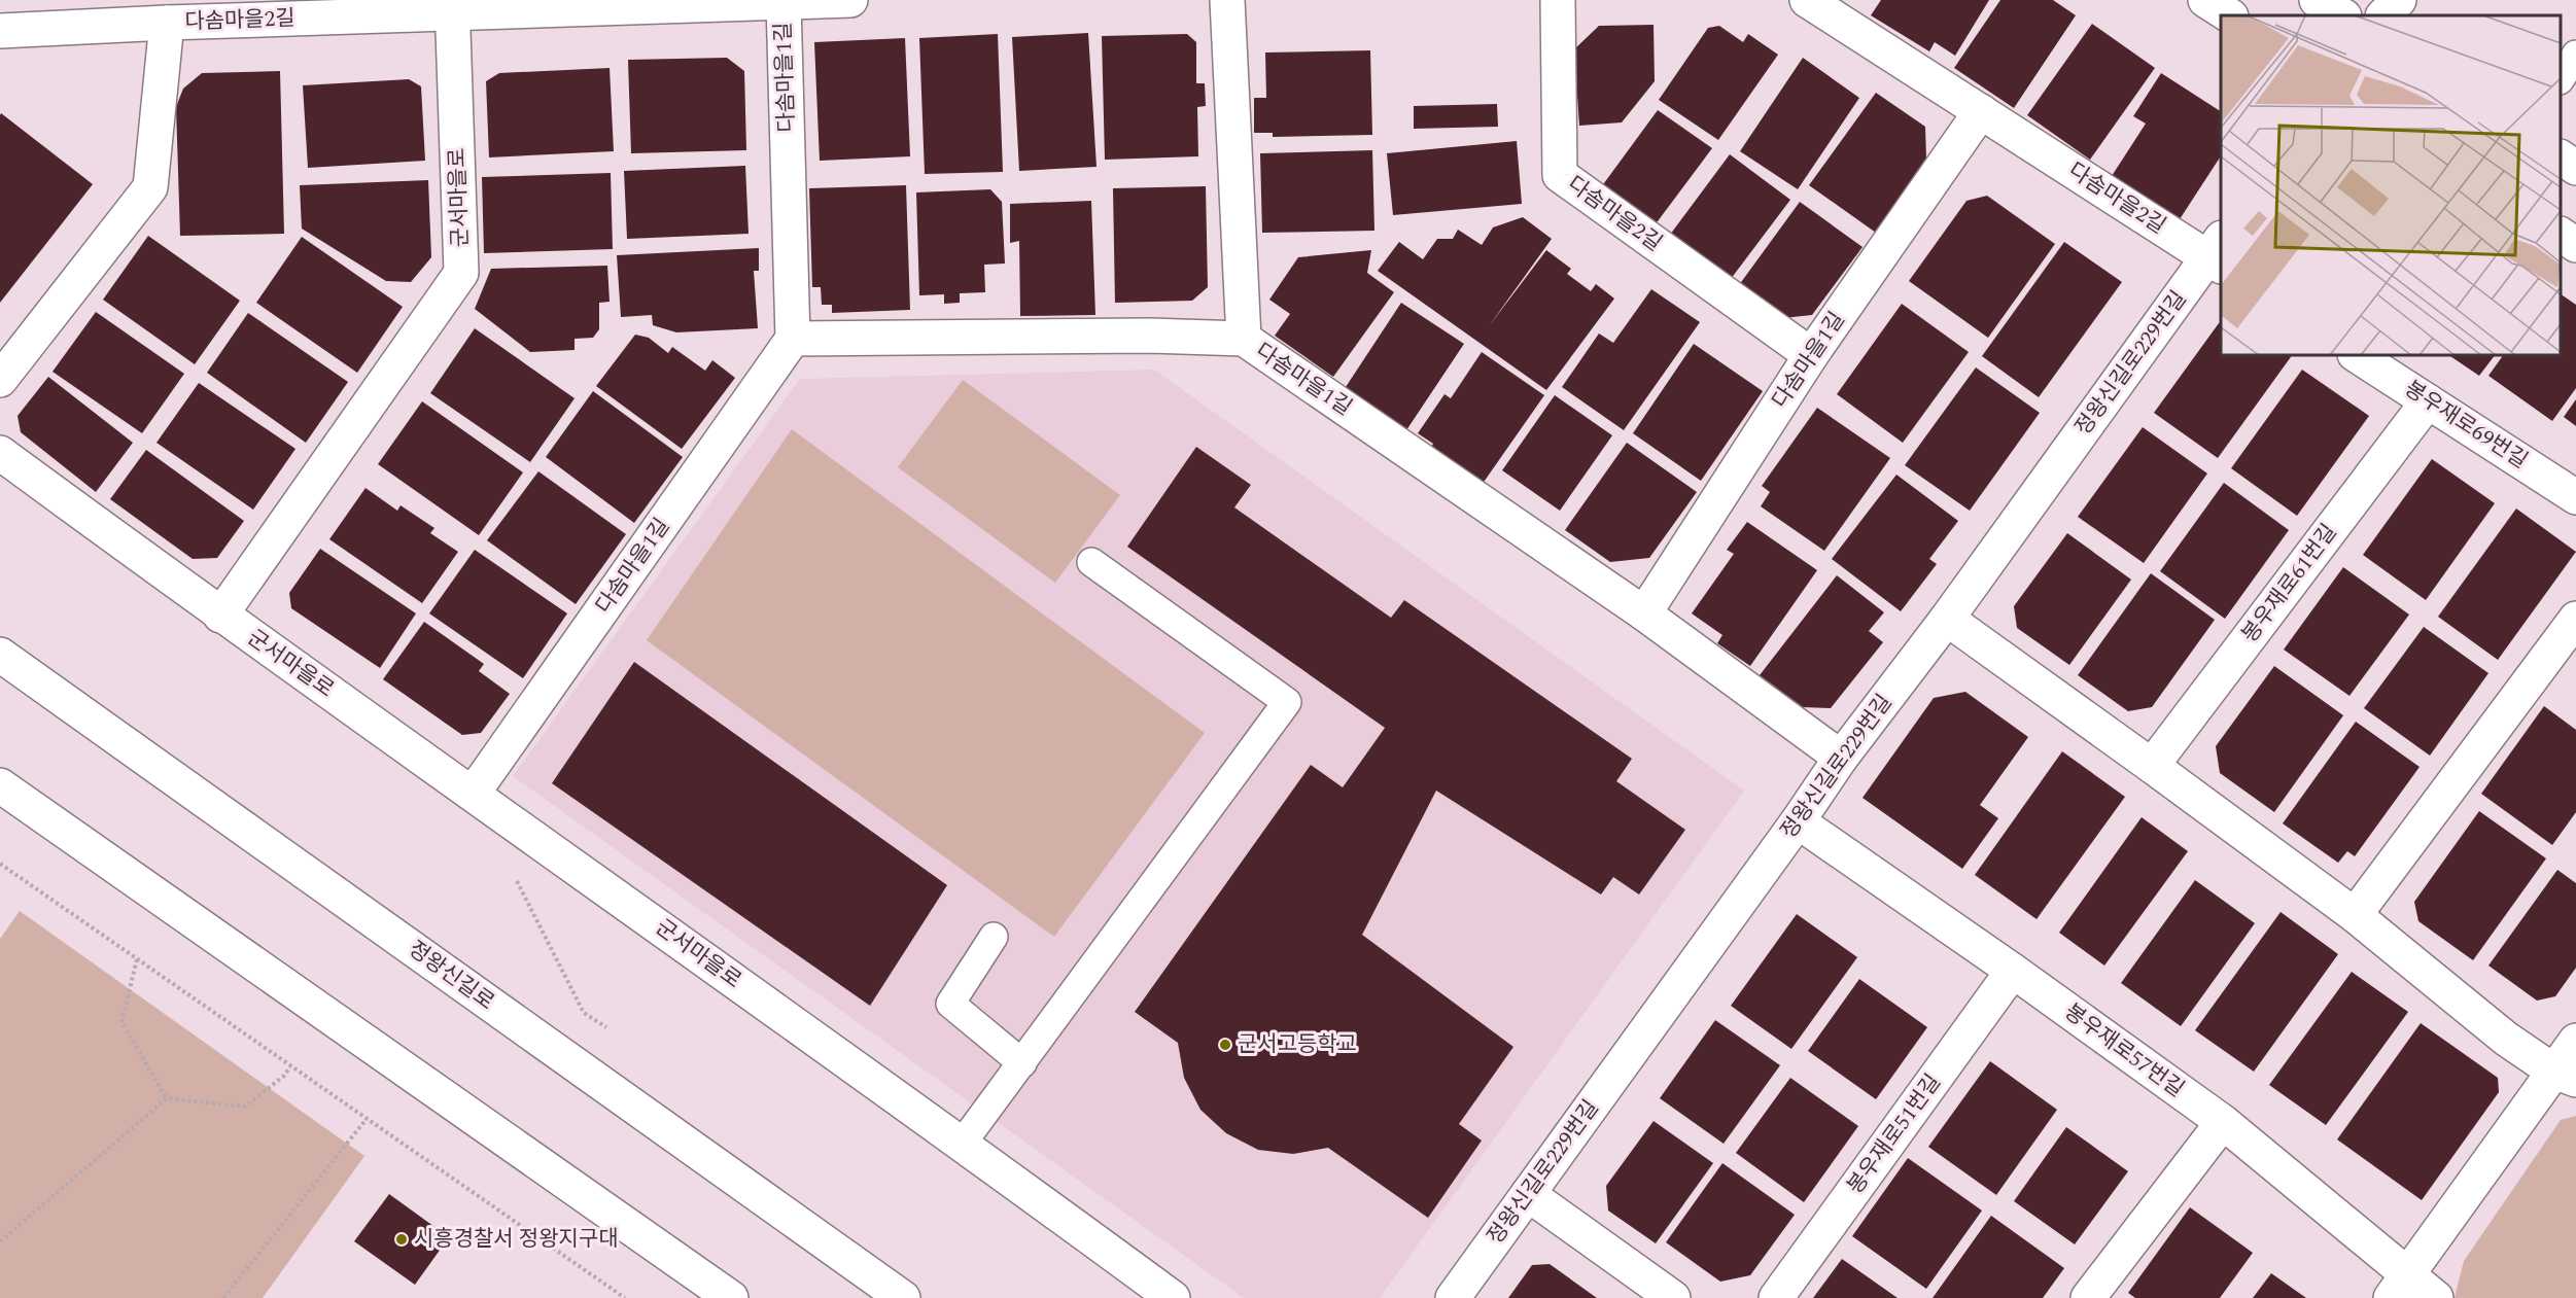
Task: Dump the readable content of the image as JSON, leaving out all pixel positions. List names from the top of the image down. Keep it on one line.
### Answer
{"streets":{"street":["다솜마을2길","다솜마을1길","군서마을로","정왕신길로229번길","봉우재로69번길","봉우재로61번길","정왕신길로","봉우재로57번길","봉우재로51번길"]},"crossings":[["다솜마을2길","다솜마을1길"],["다솜마을2길","군서마을로"],["다솜마을2길","정왕신길로229번길"],["다솜마을1길","군서마을로"],["다솜마을1길","정왕신길로229번길"],["정왕신길로229번길","봉우재로57번길"],["봉우재로69번길","봉우재로61번길"],["봉우재로57번길","봉우재로51번길"]],"places":["군서고등학교","시흥경찰서 정왕지구대"]}
